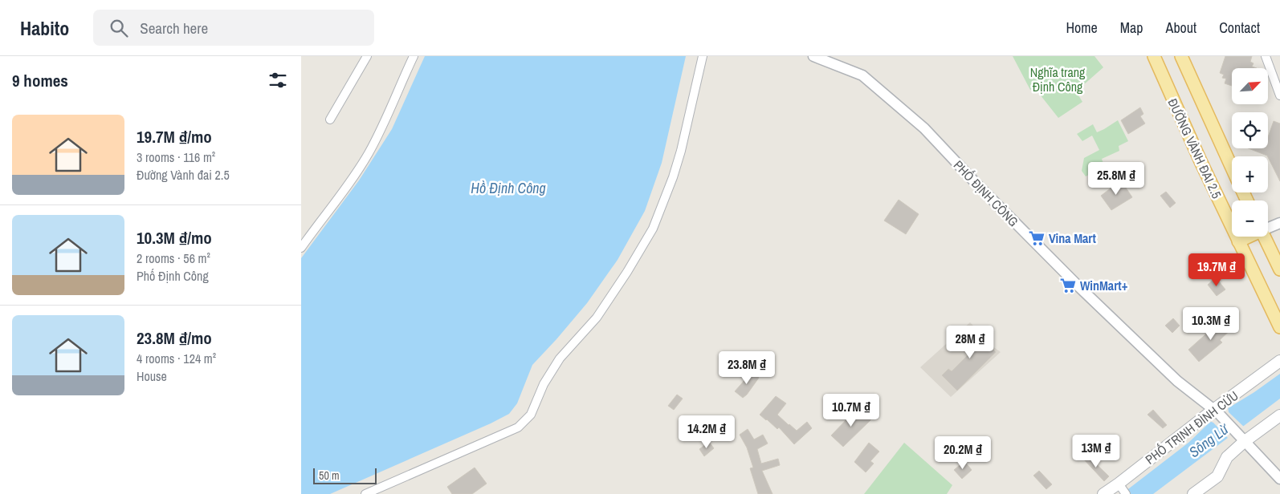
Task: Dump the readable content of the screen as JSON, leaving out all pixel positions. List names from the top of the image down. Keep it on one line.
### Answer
{"streets":{"main road":["ĐƯỜNG VÀNH ĐAI 2.5","PHỐ TRỊNH ĐÌNH CỬU"],"street":["PHỐ ĐỊNH CÔNG"]},"crossings":[["PHỐ ĐỊNH CÔNG","PHỐ TRỊNH ĐÌNH CỬU"]],"water":["Hồ Định Công","Sông Lừ"],"parks":["Nghĩa trang Định Công"],"places":{"supermarket":["Vina Mart","WinMart+"]},"scale_bar":"50 m","north":"top right","page":{"header":"Habito","search":"Search here","nav":["Home","Map","About","Contact"],"heading":"9 homes","map_buttons":["+","−"],"list":[{"name":"19.7M ₫/mo","note":"3 rooms · 116 m² · Đường Vành đai 2.5"},{"name":"10.3M ₫/mo","note":"2 rooms · 56 m² · Phố Định Công"},{"name":"23.8M ₫/mo","note":"4 rooms · 124 m² · House"}],"price":["25.8M ₫","19.7M ₫","10.3M ₫","28M ₫","23.8M ₫","10.7M ₫","14.2M ₫","13M ₫","20.2M ₫"],"scale":"50 m"}}
